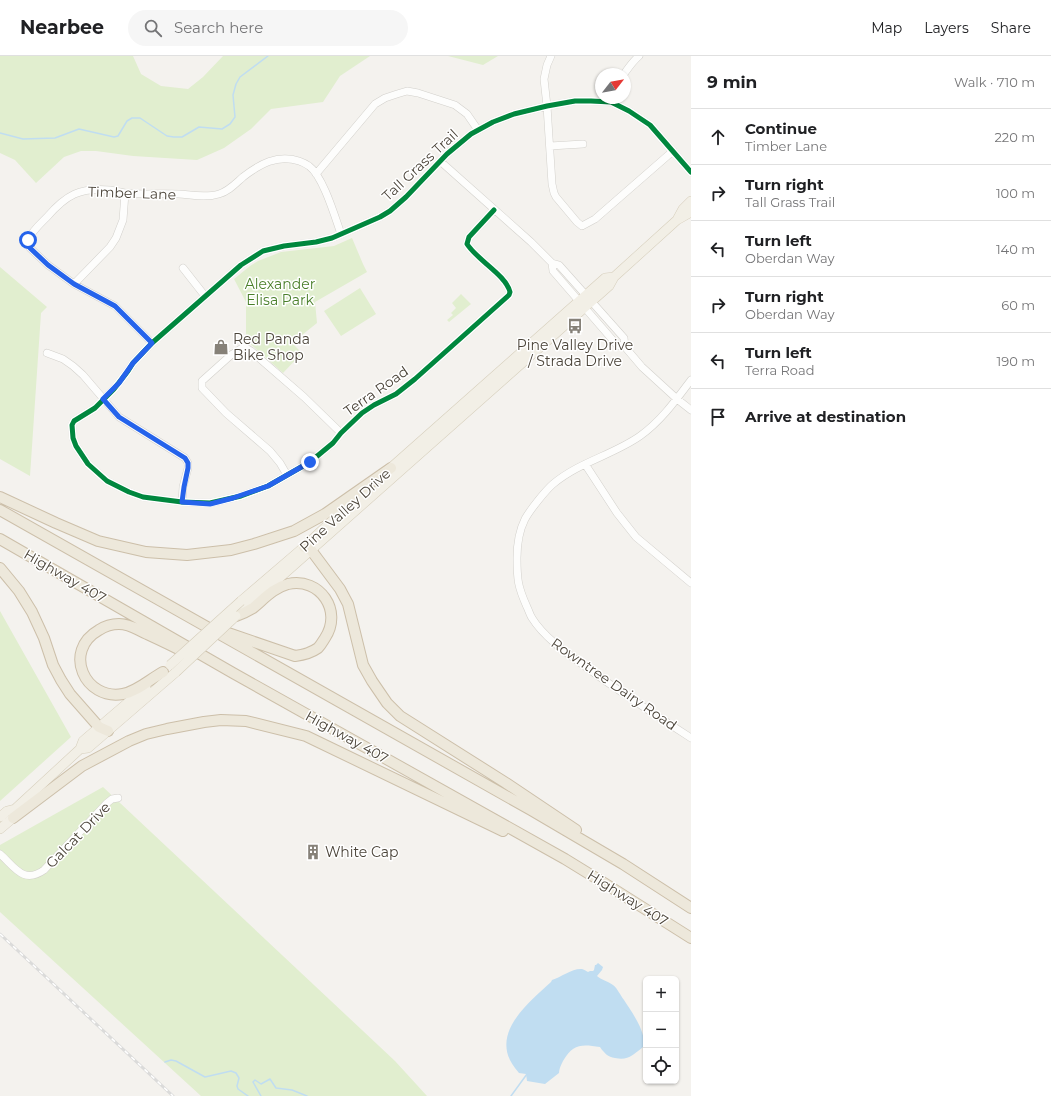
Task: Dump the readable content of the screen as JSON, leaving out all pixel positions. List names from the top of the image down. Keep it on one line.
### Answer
{"streets":{"highway":["Highway 407"],"main road":["Pine Valley Drive"],"street":["Tall Grass Trail","Timber Lane","Terra Road","Rowntree Dairy Road","Galcat Drive"]},"crossings":[["Tall Grass Trail","Timber Lane"],["Tall Grass Trail","Terra Road"]],"parks":["Alexander Elisa Park"],"places":{"bus stop":["Pine Valley Drive / Strada Drive"],"shop":["Red Panda Bike Shop"],"building":["White Cap"]},"north":"top right","page":{"header":"Nearbee","search":"Search here","nav":["Map","Layers","Share"],"heading":["9 min","Walk · 710 m"],"list":[["Continue","Timber Lane","220 m"],["Turn right","Tall Grass Trail","100 m"],["Turn left","Oberdan Way","140 m"],["Turn right","Oberdan Way","60 m"],["Turn left","Terra Road","190 m"],"Arrive at destination"],"map_buttons":["+","−"]}}
